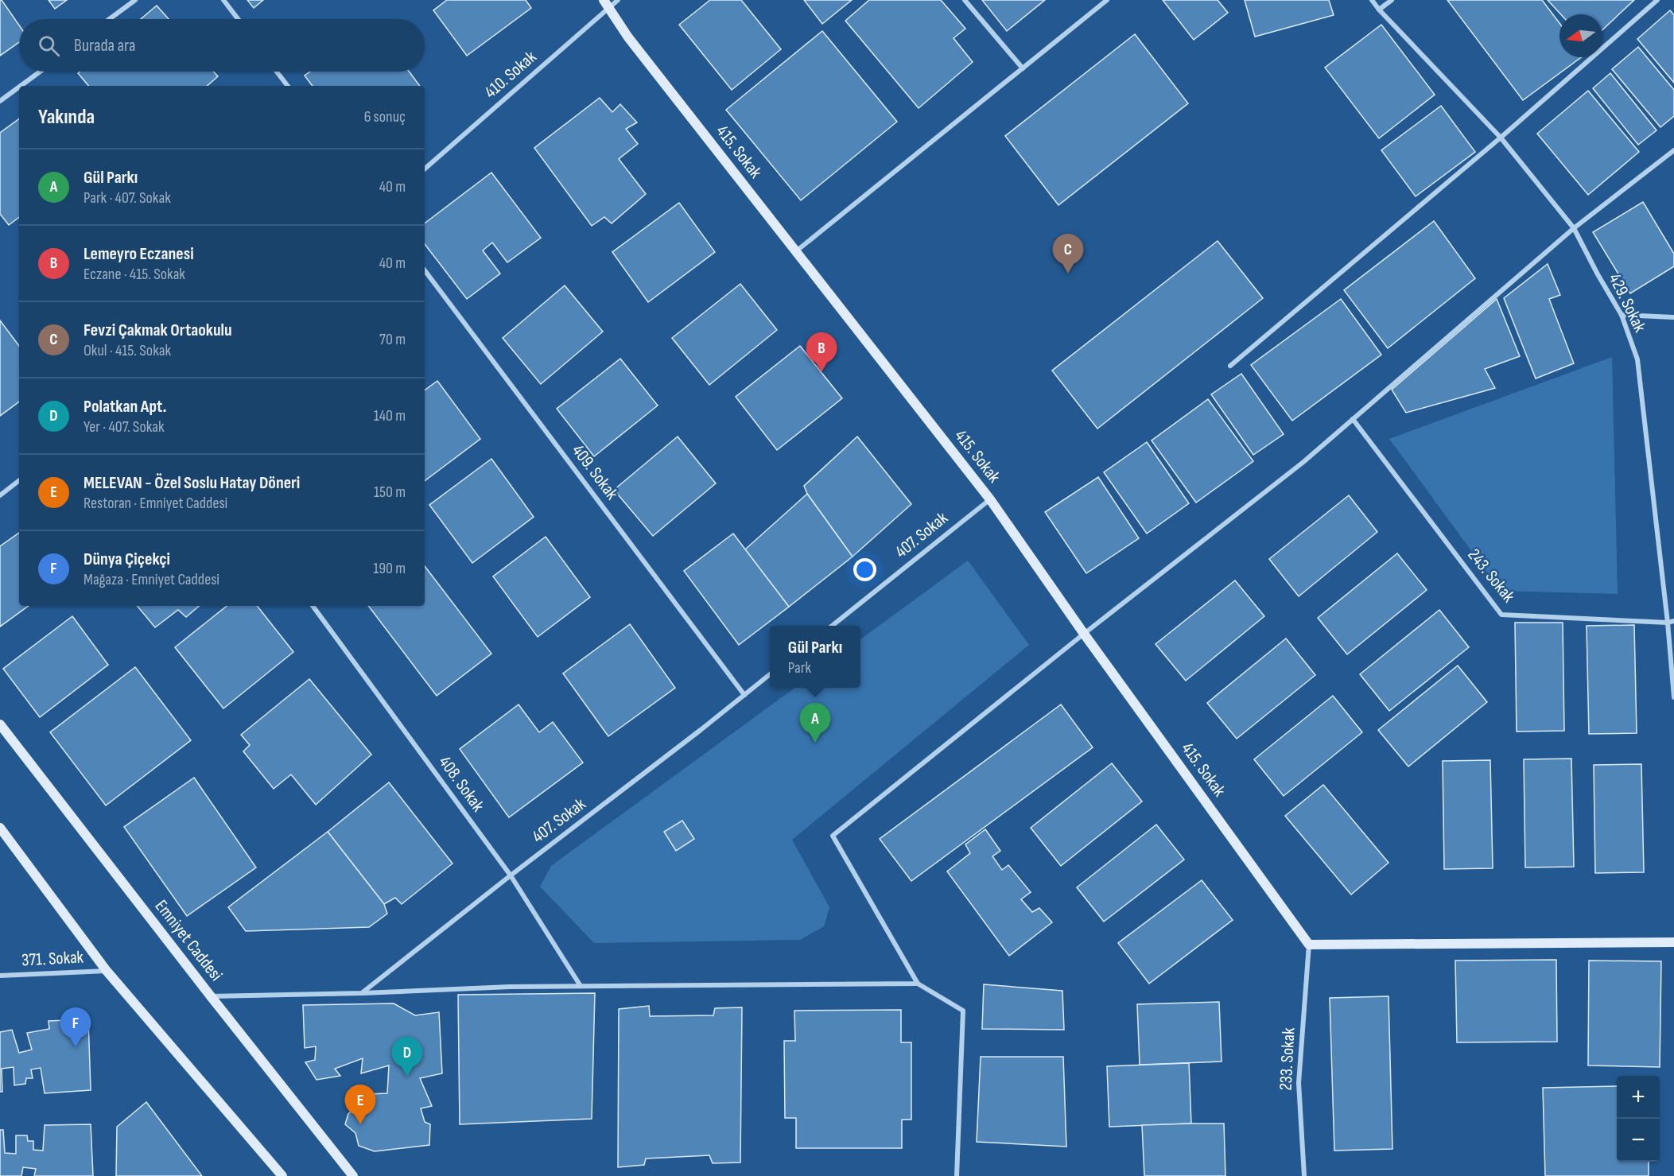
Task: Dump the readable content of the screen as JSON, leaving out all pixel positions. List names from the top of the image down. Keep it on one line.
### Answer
{"streets":{"street":["410. Sokak","415. Sokak","429. Sokak","409. Sokak","407. Sokak","243. Sokak","408. Sokak","Emniyet Caddesi","371. Sokak","233. Sokak"]},"crossings":[["410. Sokak","415. Sokak"],["415. Sokak","407. Sokak"],["415. Sokak","233. Sokak"],["429. Sokak","243. Sokak"],["409. Sokak","407. Sokak"],["407. Sokak","408. Sokak"]],"north":"left","page":{"search":"Burada ara","heading":["Yakında","6 sonuç"],"list":[{"mark":"A","name":"Gül Parkı","note":"Park · 407. Sokak","value":"40 m"},{"mark":"B","name":"Lemeyro Eczanesi","note":"Eczane · 415. Sokak","value":"40 m"},{"mark":"C","name":"Fevzi Çakmak Ortaokulu","note":"Okul · 415. Sokak","value":"70 m"},{"mark":"D","name":"Polatkan Apt.","note":"Yer · 407. Sokak","value":"140 m"},{"mark":"E","name":"MELEVAN - Özel Soslu Hatay Döneri","note":"Restoran · Emniyet Caddesi","value":"150 m"},{"mark":"F","name":"Dünya Çiçekçi","note":"Mağaza · Emniyet Caddesi","value":"190 m"}],"pins":["C","B","A","F","D","E"],"popup":["Gül Parkı","Park"],"map_buttons":["+","−"]}}
